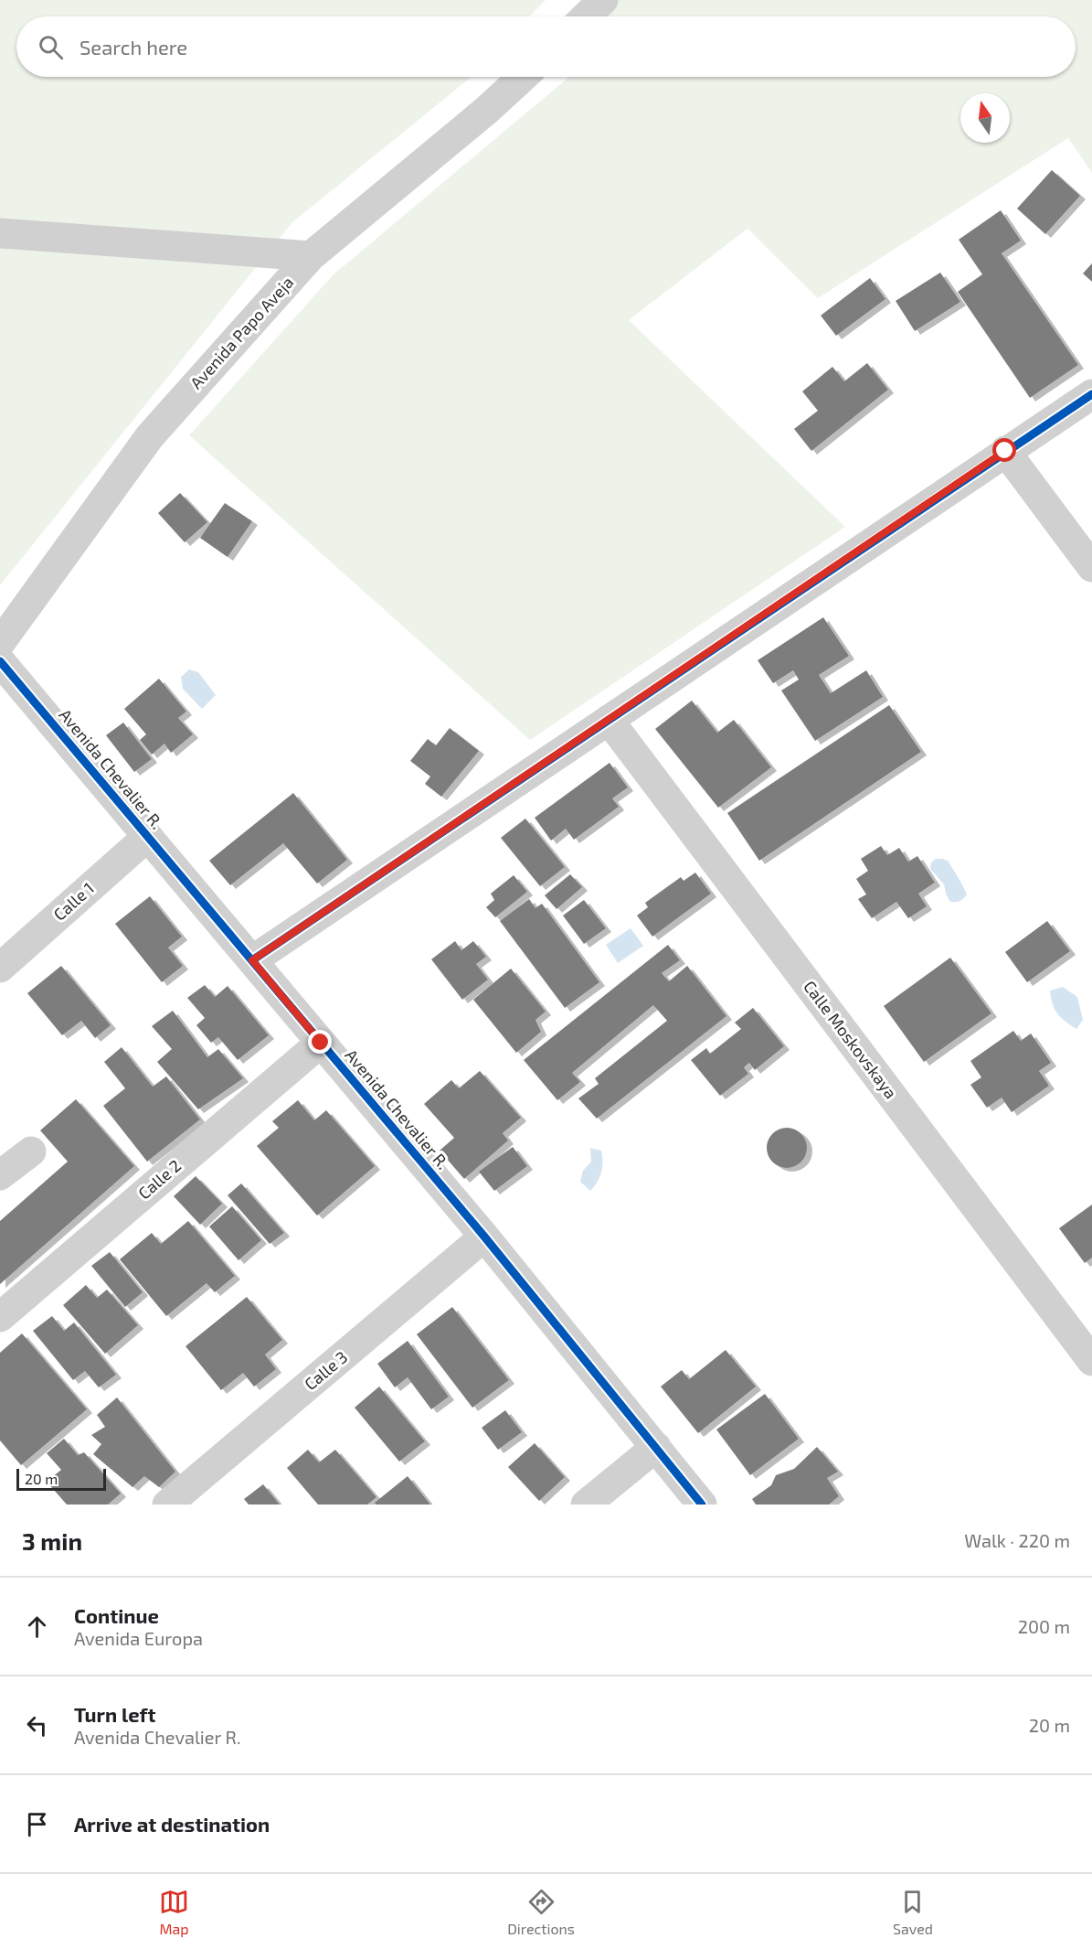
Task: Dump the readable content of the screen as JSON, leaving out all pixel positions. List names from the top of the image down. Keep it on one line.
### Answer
{"streets":{"street":["Avenida Papo Aveja","Avenida Chevalier R.","Calle 1","Calle Moskovskaya","Calle 2","Calle 3"]},"crossings":[["Avenida Chevalier R.","Calle 1"],["Avenida Chevalier R.","Calle 2"],["Avenida Chevalier R.","Calle 3"]],"scale_bar":"20 m","north":"top","page":{"search":"Search here","scale":"20 m","heading":["3 min","Walk · 220 m"],"list":[["Continue","Avenida Europa","200 m"],["Turn left","Avenida Chevalier R.","20 m"],"Arrive at destination"],"nav":["Map","Directions","Saved"]}}
